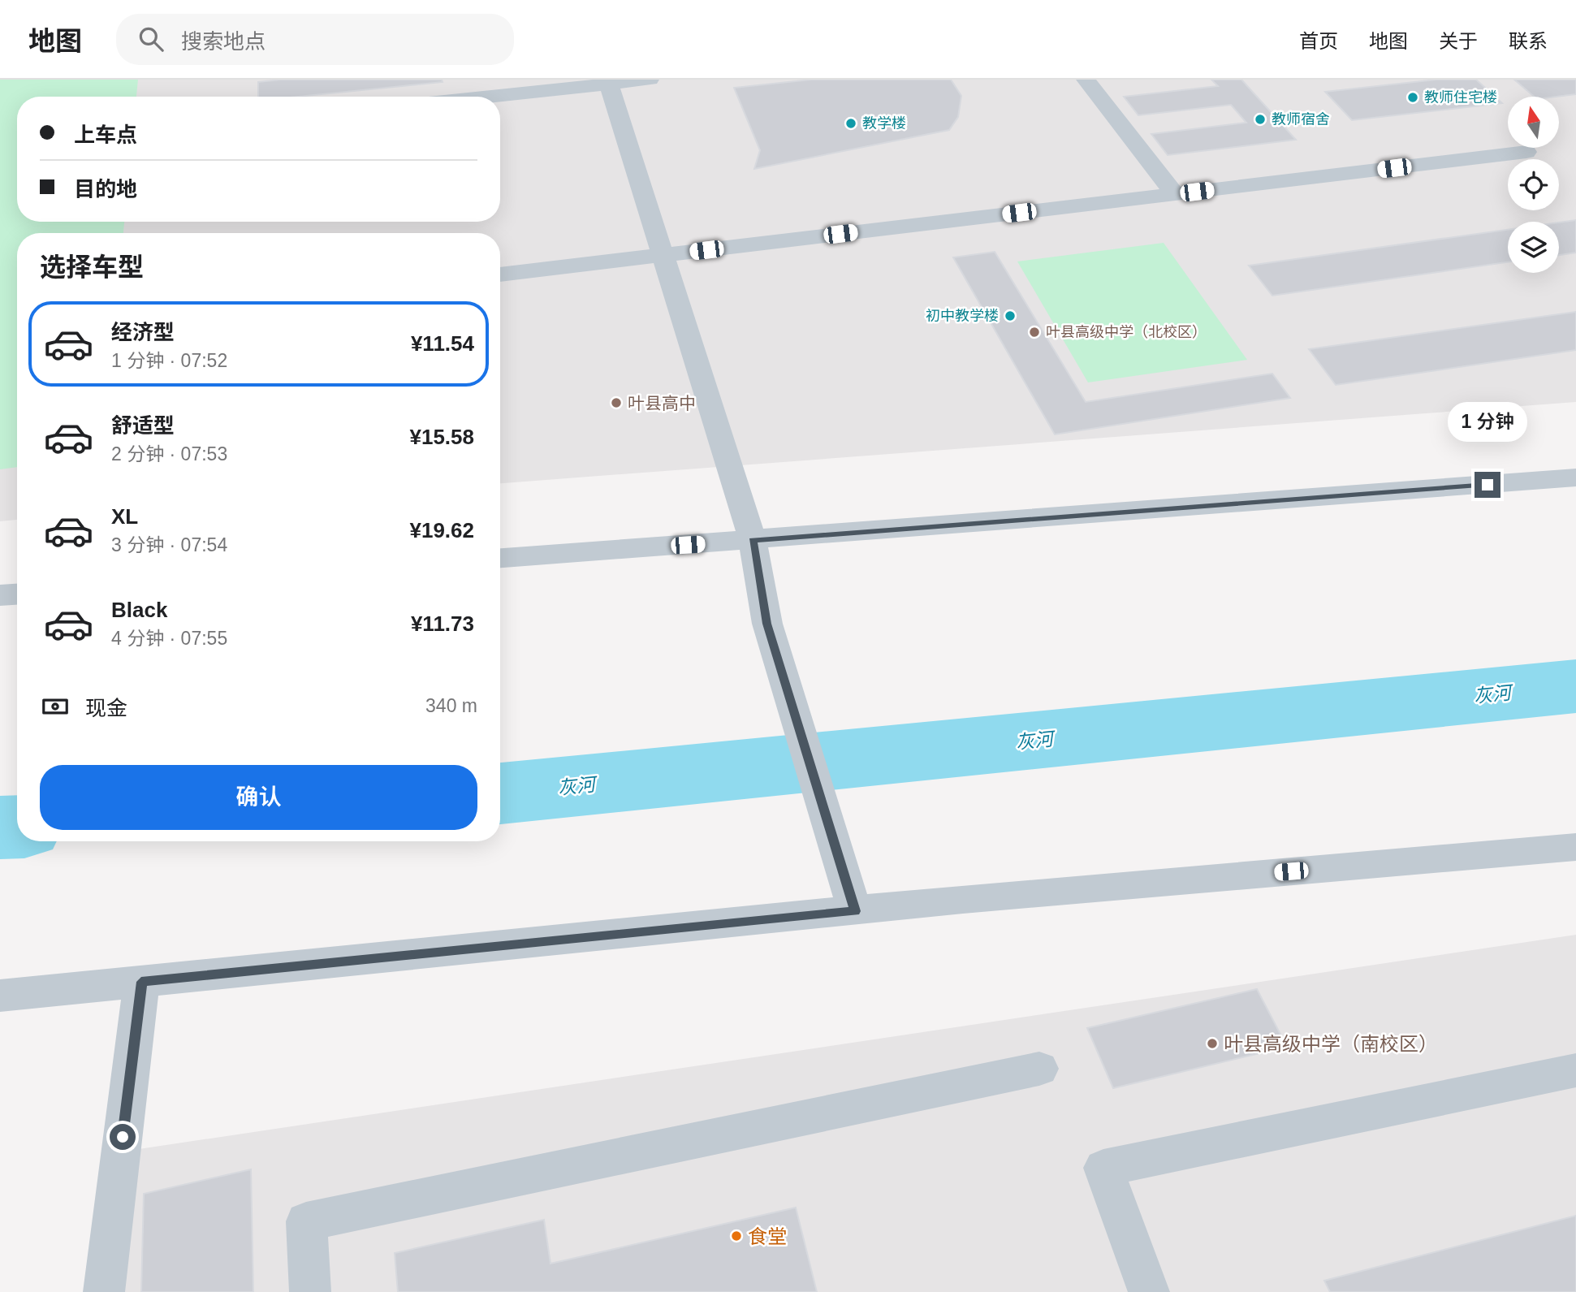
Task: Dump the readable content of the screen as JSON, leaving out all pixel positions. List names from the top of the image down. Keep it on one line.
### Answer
{"water":["灰河"],"places":["教师住宅楼","教师宿舍","教学楼","初中教学楼","叶县高级中学（北校区）","叶县高中","叶县高级中学（南校区）","食堂"],"north":"top","page":{"header":"地图","search":"搜索地点","nav":["首页","地图","关于","联系"],"banner":["上车点","目的地"],"heading":"选择车型","list":[{"name":"经济型","note":"1 分钟 · 07:52","value":"¥11.54"},{"name":"舒适型","note":"2 分钟 · 07:53","value":"¥15.58"},{"name":"XL","note":"3 分钟 · 07:54","value":"¥19.62"},{"name":"Black","note":"4 分钟 · 07:55","value":"¥11.73"}],"bubble":"1 分钟","pay":["现金","340 m"],"buttons":"确认"}}
